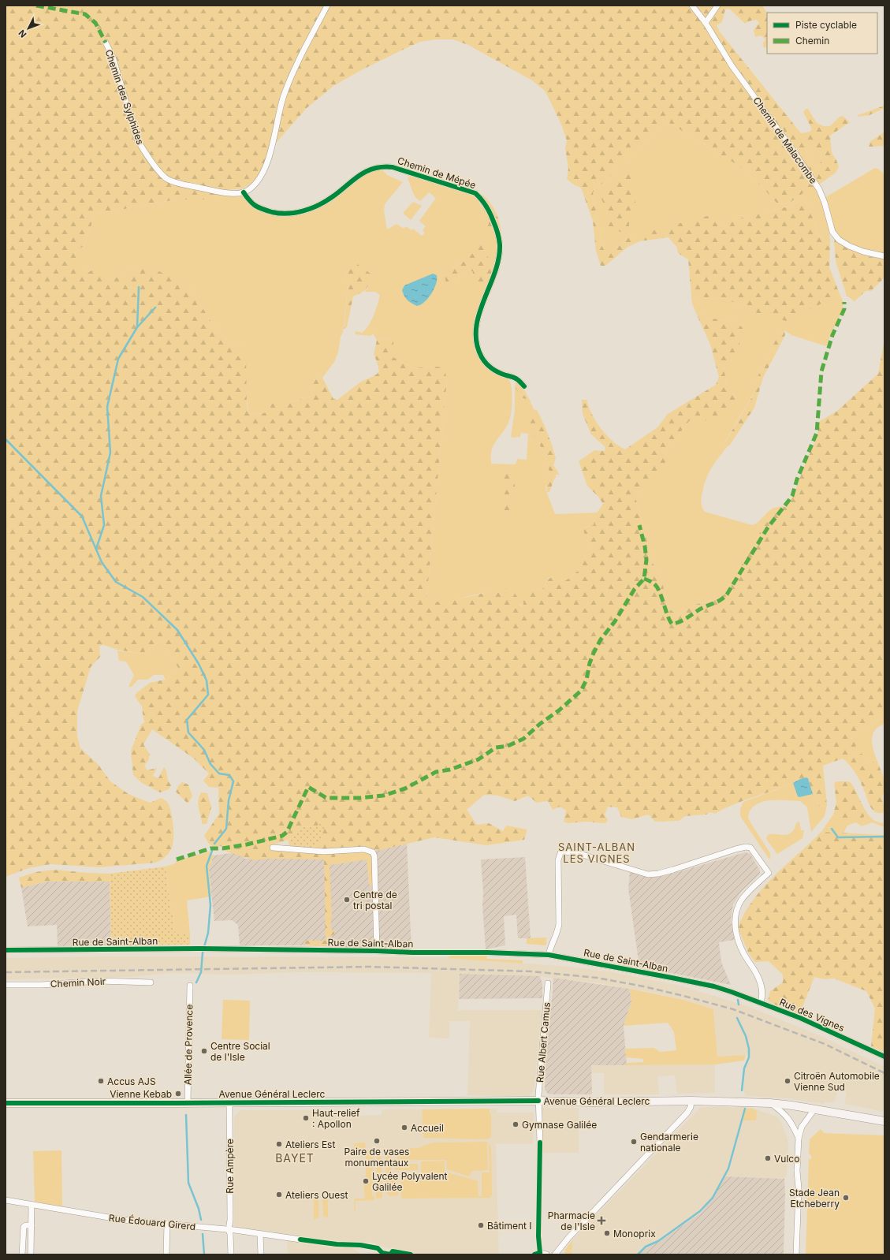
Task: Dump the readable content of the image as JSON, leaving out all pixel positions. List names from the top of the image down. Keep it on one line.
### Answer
{"streets":{"main road":["Avenue Général Leclerc"],"street":["Chemin des Sylphides","Chemin de Malacombe","Chemin de Mépée","Rue de Saint-Alban","Chemin Noir","Rue des Vignes","Rue Albert Camus","Allée de Provence","Rue Ampère","Rue Édouard Girerd"]},"crossings":[["Chemin des Sylphides","Chemin de Mépée"],["Rue de Saint-Alban","Rue des Vignes"],["Rue Albert Camus","Avenue Général Leclerc"],["Allée de Provence","Avenue Général Leclerc"],["Avenue Général Leclerc","Rue Ampère"],["Rue Ampère","Rue Édouard Girerd"]],"districts":["SAINT-ALBAN LES VIGNES","BAYET"],"places":{"other":["Centre de tri postal","Centre Social de l'Isle","Accus AJS","Citroën Automobile Vienne Sud","Vienne Kebab","Haut-relief : Apollon","Gymnase Galilée","Accueil","Paire de vases monumentaux","Gendarmerie nationale","Ateliers Est","Vulco","Lycée Polyvalent Galilée","Ateliers Ouest","Stade Jean Etcheberry","Bâtiment I","Monoprix"],"health":["Pharmacie de l'Isle"]},"legend":["Piste cyclable","Chemin"],"north":"bottom left"}
